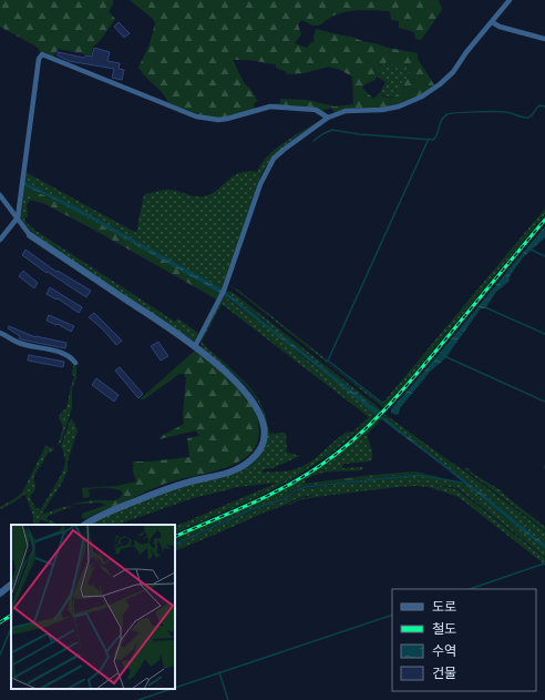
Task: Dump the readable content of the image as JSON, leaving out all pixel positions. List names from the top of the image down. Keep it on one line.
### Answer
{"legend":["도로","철도","수역","건물"]}
